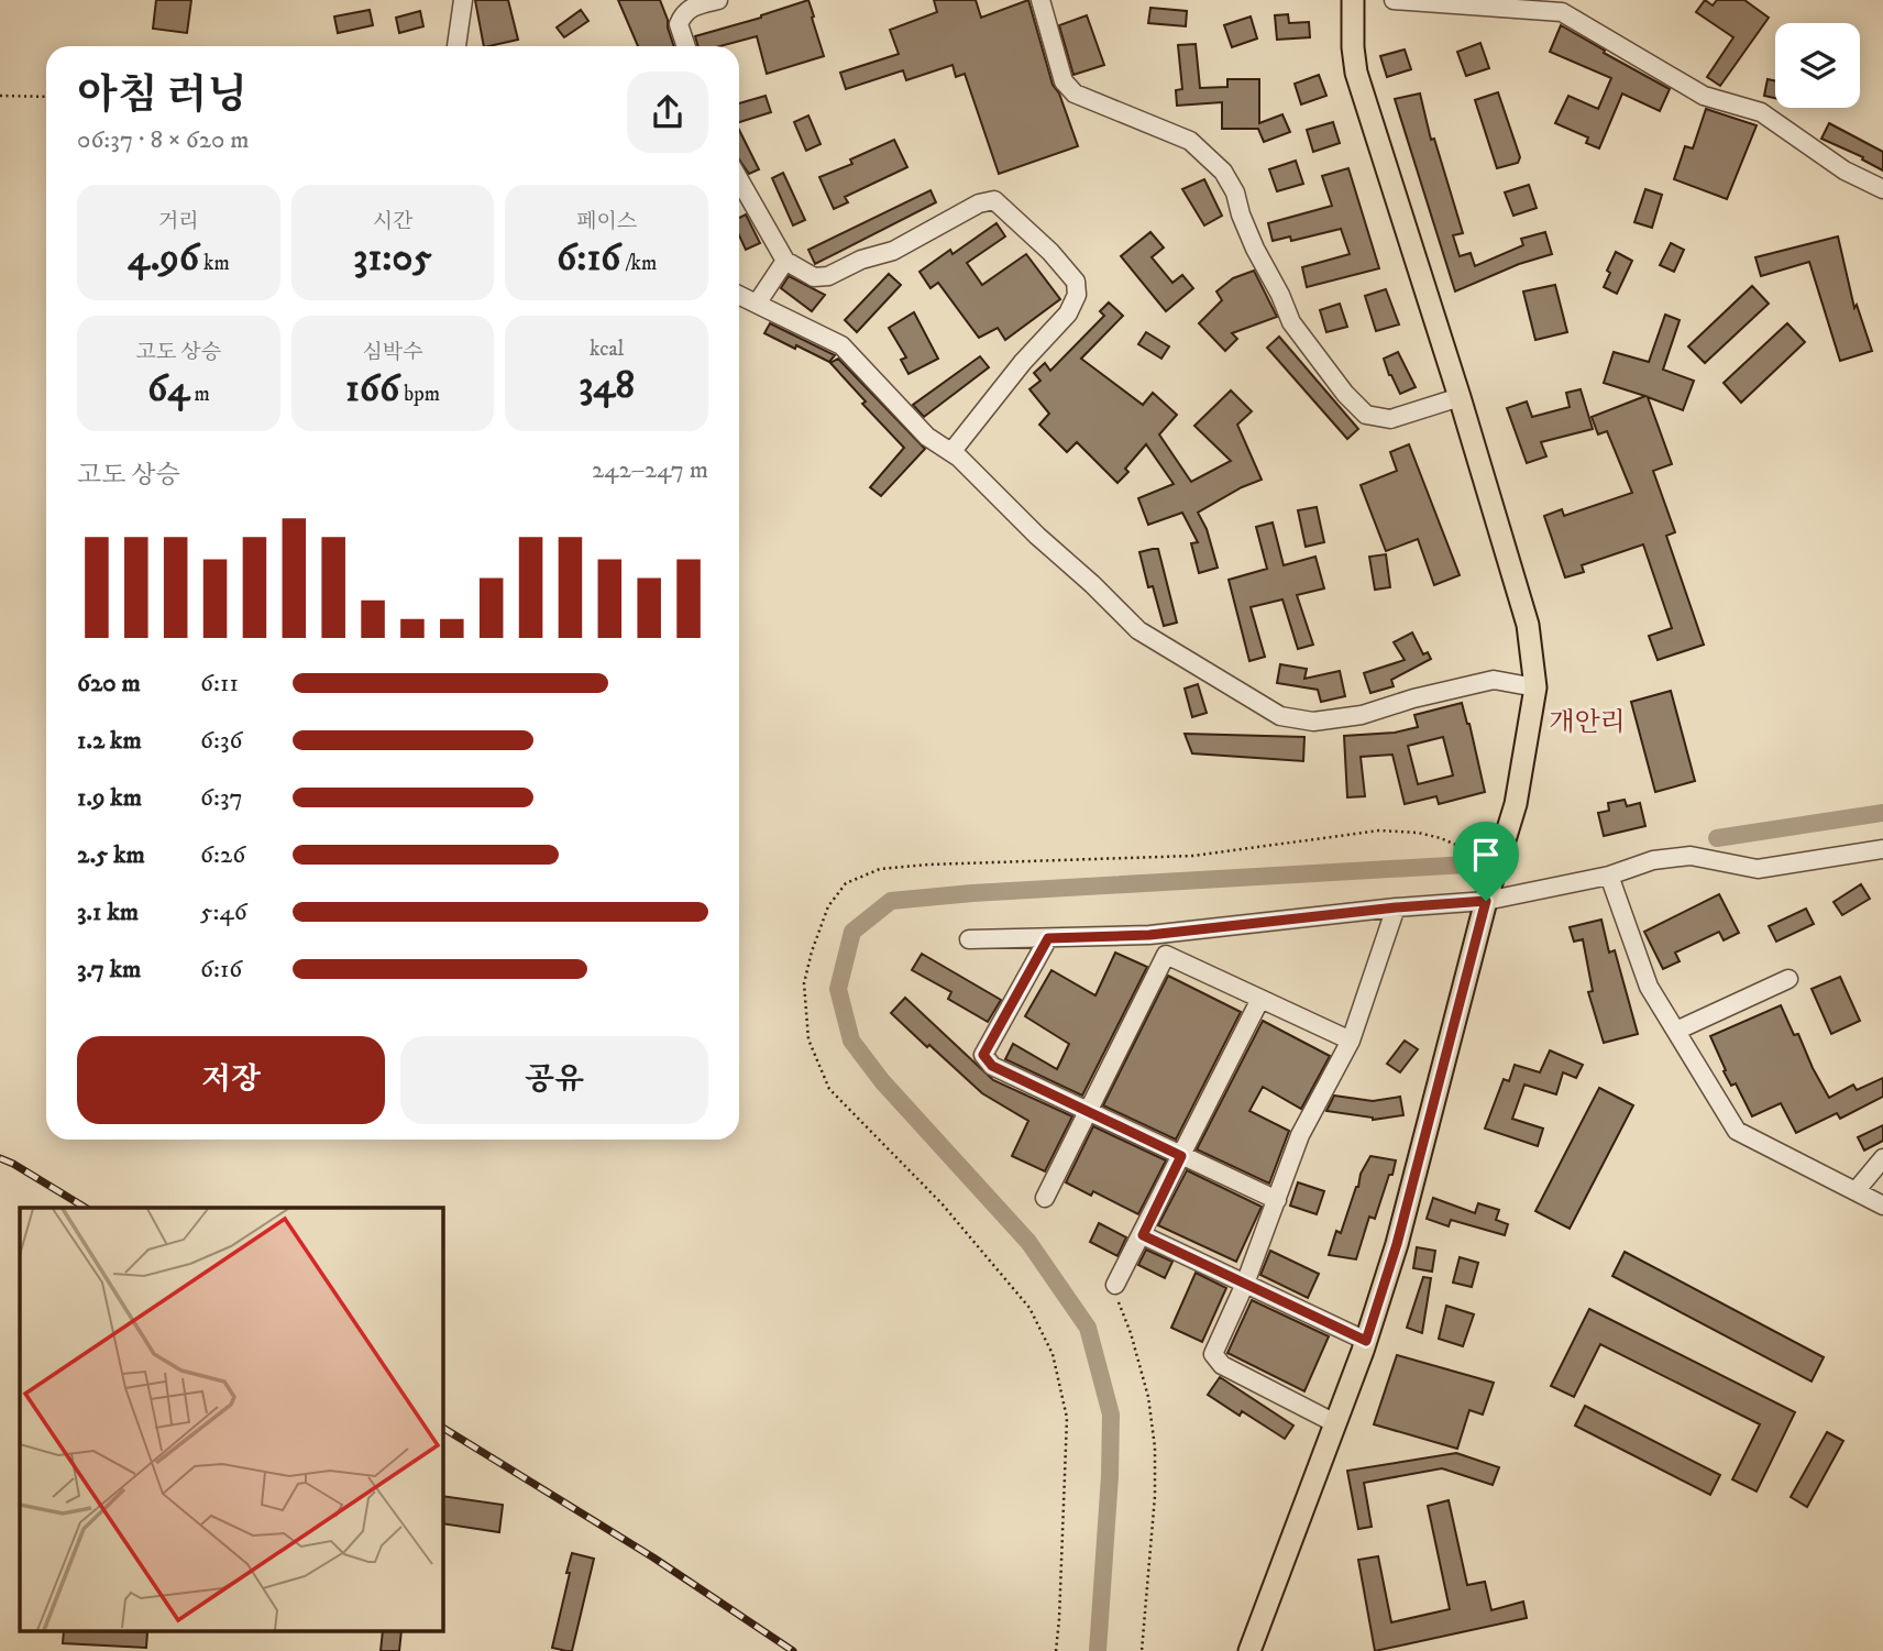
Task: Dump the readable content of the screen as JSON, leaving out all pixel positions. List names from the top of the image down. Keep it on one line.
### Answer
{"districts":["개안리"],"page":{"heading":["아침 러닝","06:37 · 8 × 620 m"],"stats":[["거리","4.96 km"],["시간","31:05"],["페이스","6:16 /km"],["고도 상승","64 m"],["심박수","166 bpm"],["kcal","348"]],"chart":["고도 상승","242–247 m"],"list":[{"name":"620 m","note":"6:11"},{"name":"1.2 km","note":"6:36"},{"name":"1.9 km","note":"6:37"},{"name":"2.5 km","note":"6:26"},{"name":"3.1 km","note":"5:46"},{"name":"3.7 km","note":"6:16"}],"buttons":["저장","공유"]}}
